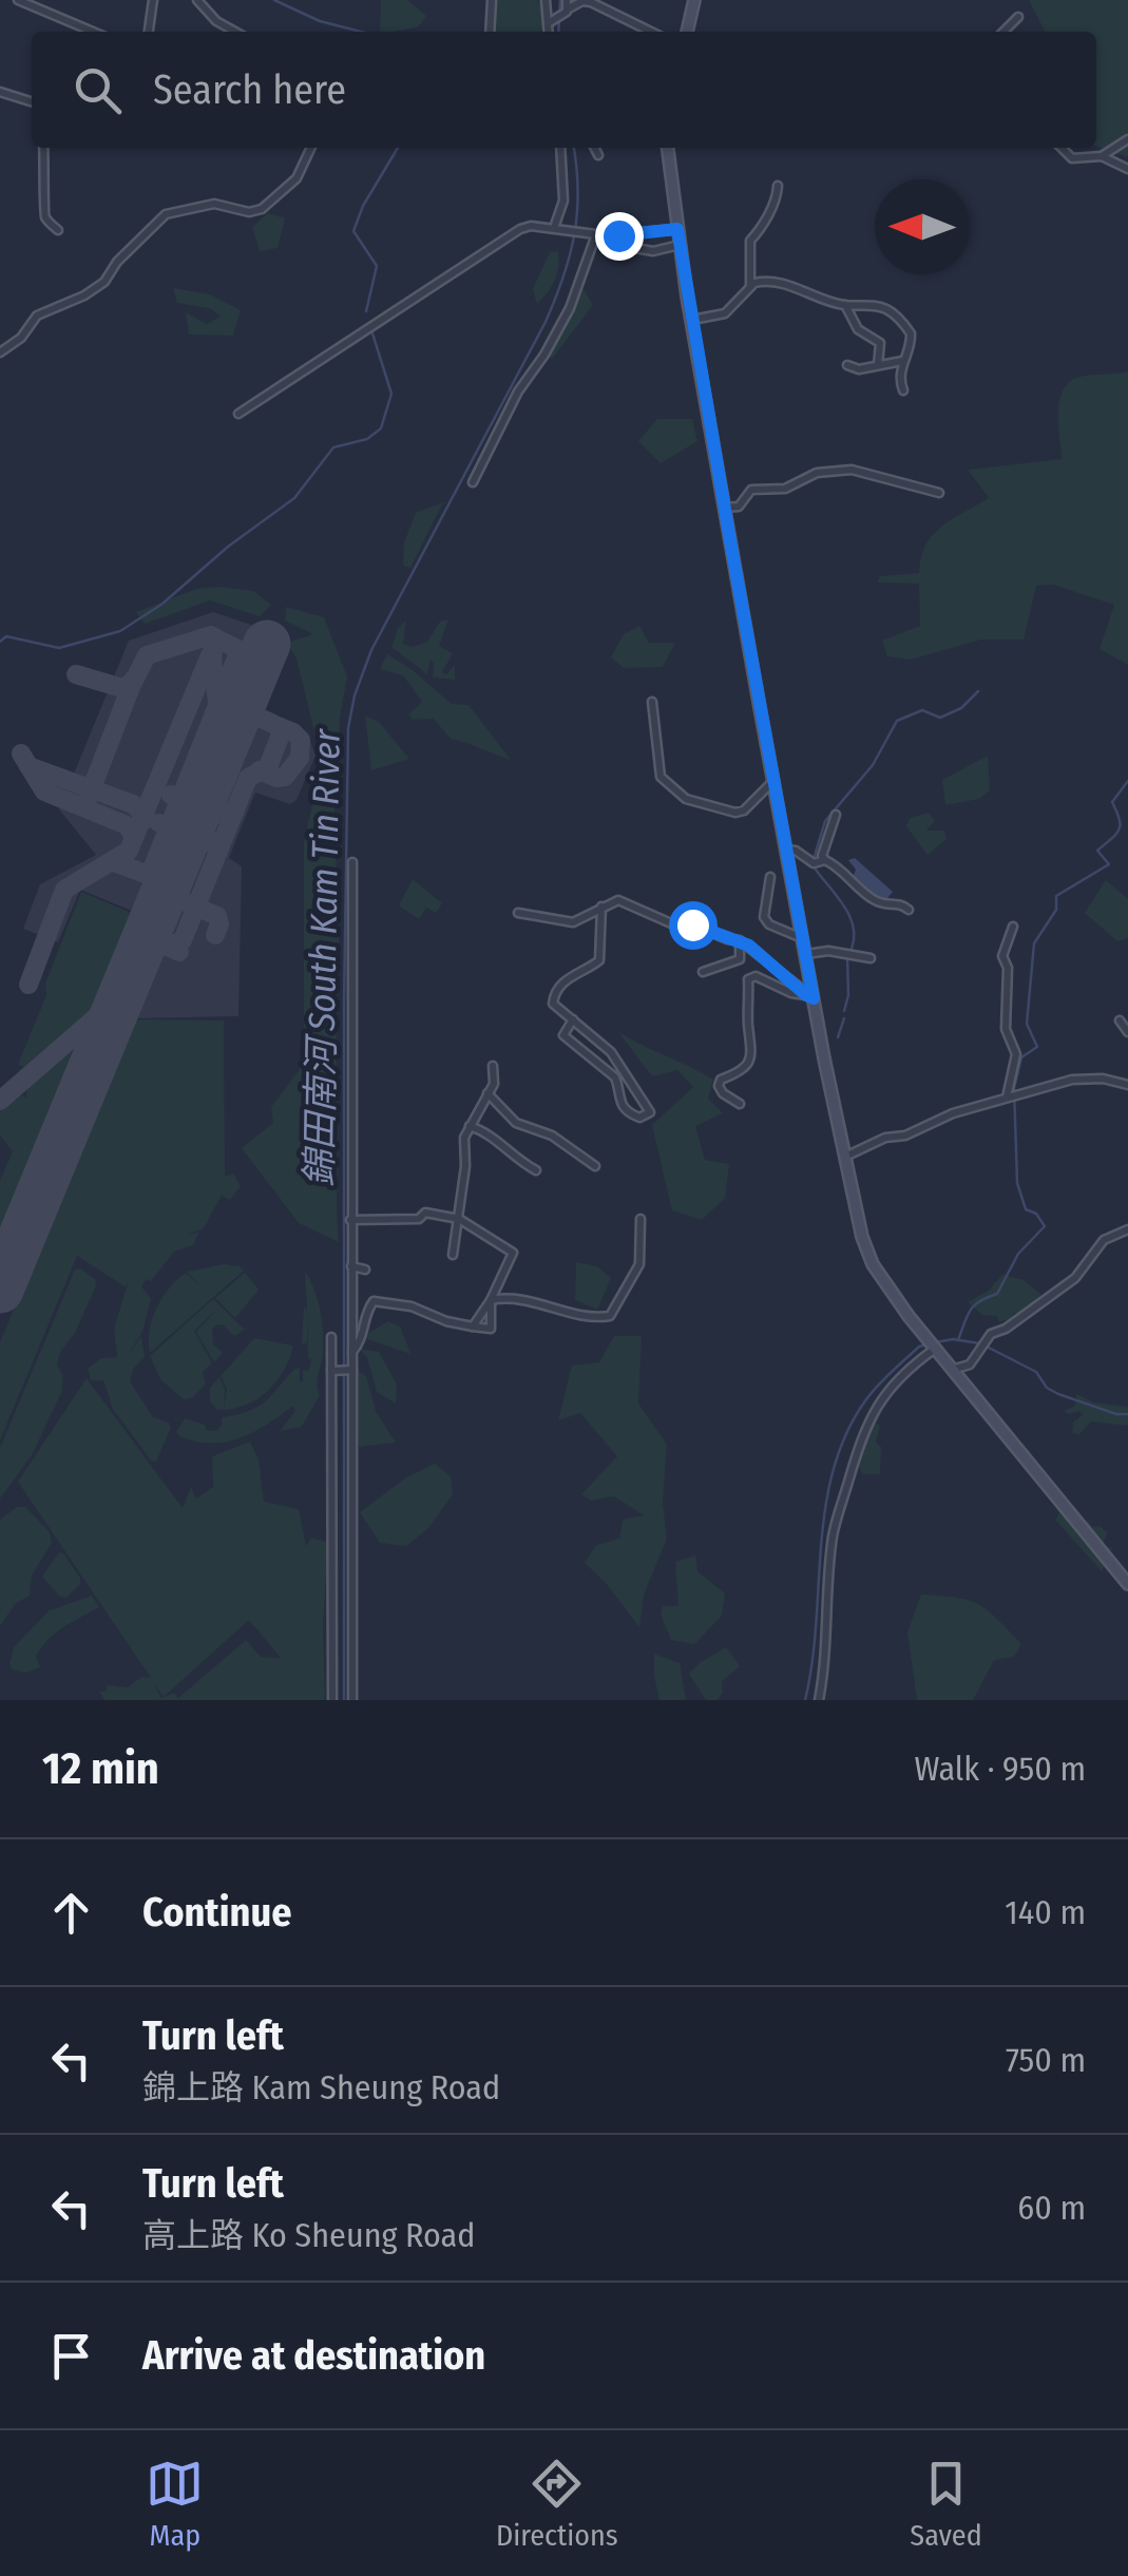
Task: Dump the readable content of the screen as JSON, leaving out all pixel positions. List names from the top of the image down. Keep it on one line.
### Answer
{"water":["錦田南河 South Kam Tin River"],"north":"left","page":{"search":"Search here","heading":["12 min","Walk · 950 m"],"list":[["Continue","140 m"],["Turn left","錦上路 Kam Sheung Road","750 m"],["Turn left","高上路 Ko Sheung Road","60 m"],"Arrive at destination"],"nav":["Map","Directions","Saved"]}}
